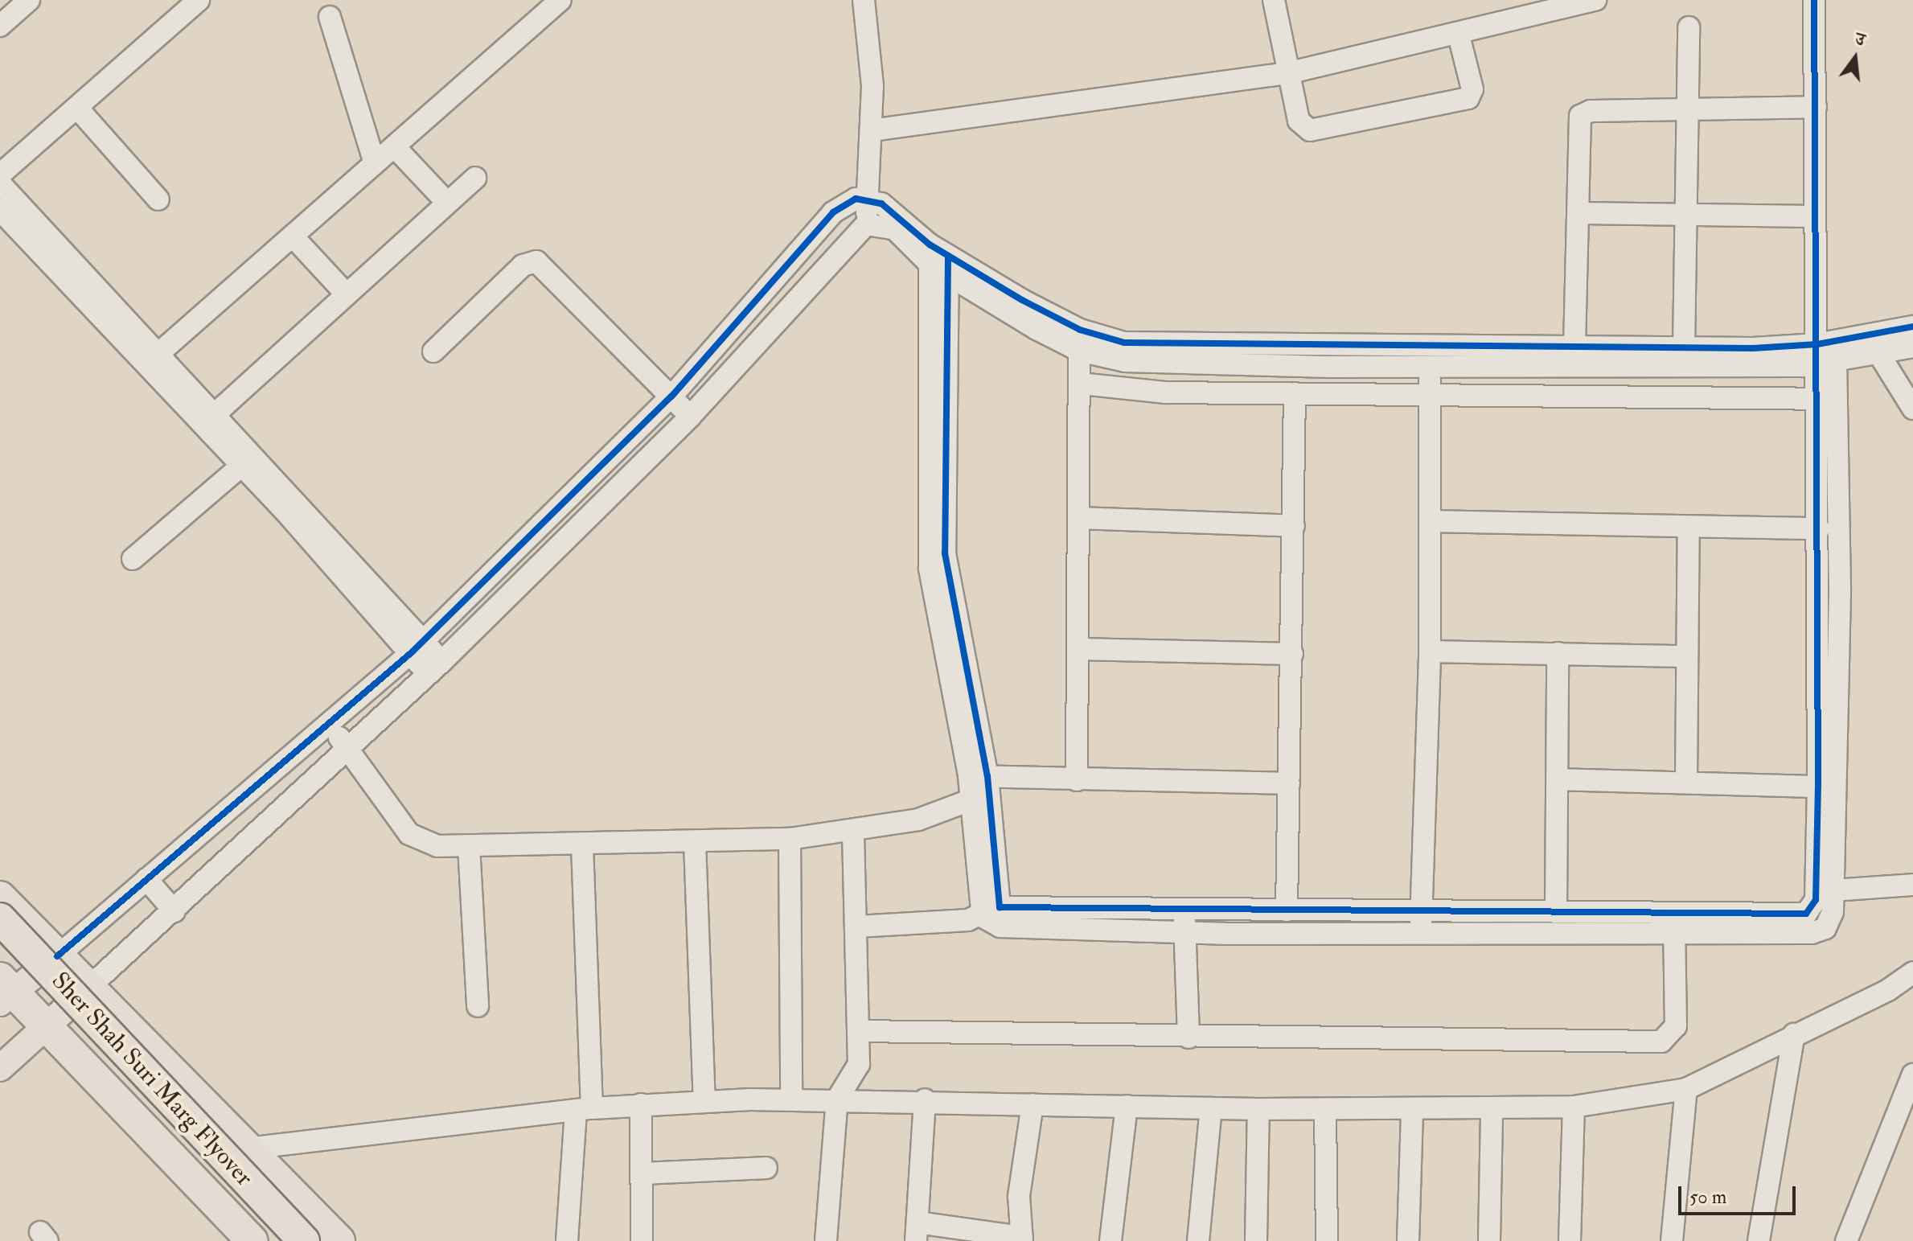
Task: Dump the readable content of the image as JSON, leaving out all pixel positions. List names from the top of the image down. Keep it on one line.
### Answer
{"streets":{"highway":["Sher Shah Suri Marg Flyover"]},"scale_bar":"50 m","north":"top"}
